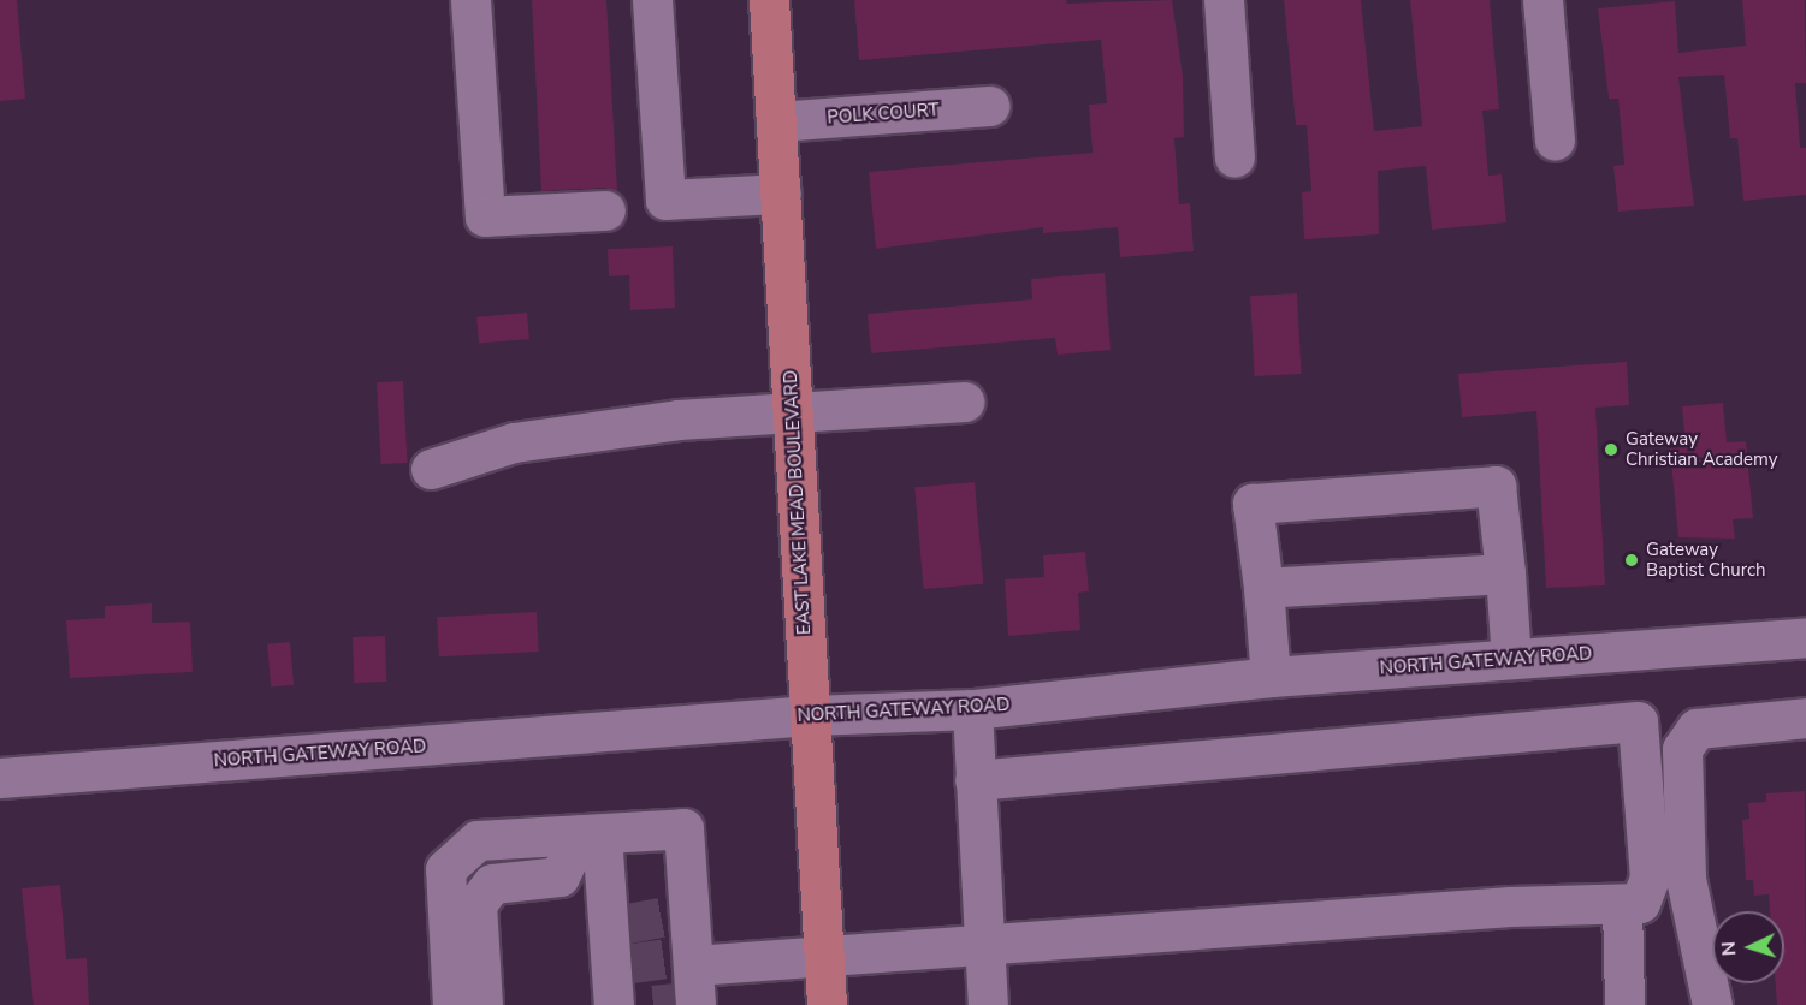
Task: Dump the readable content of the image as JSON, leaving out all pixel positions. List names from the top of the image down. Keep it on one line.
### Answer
{"streets":{"main road":["EAST LAKE MEAD BOULEVARD"],"street":["POLK COURT","NORTH GATEWAY ROAD"]},"crossings":[["POLK COURT","EAST LAKE MEAD BOULEVARD"],["EAST LAKE MEAD BOULEVARD","NORTH GATEWAY ROAD"]],"places":["Gateway Christian Academy","Gateway Baptist Church"],"north":"left"}
